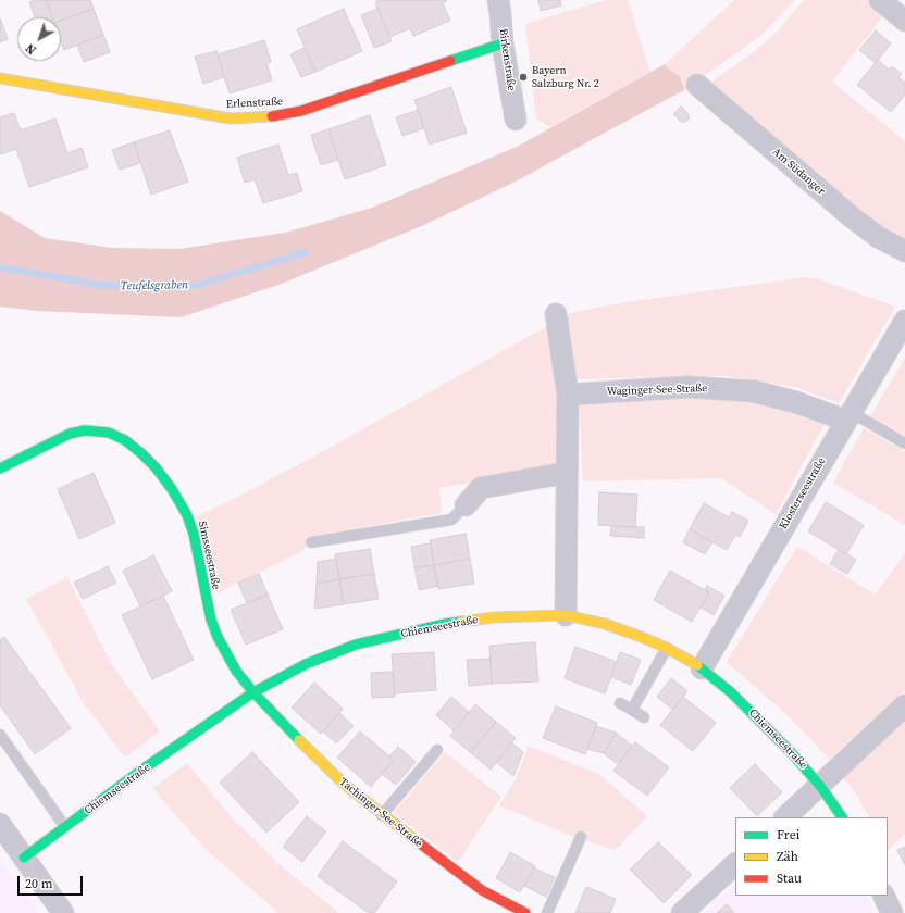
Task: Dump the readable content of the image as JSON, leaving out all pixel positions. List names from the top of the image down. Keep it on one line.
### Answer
{"streets":{"street":["Birkenstraße","Erlenstraße","Am Südanger","Waginger-See-Straße","Klosterseestraße","Simsseestraße","Chiemseestraße","Tachinger-See-Straße"]},"crossings":[["Birkenstraße","Erlenstraße"],["Waginger-See-Straße","Klosterseestraße"],["Klosterseestraße","Chiemseestraße"],["Simsseestraße","Chiemseestraße"],["Simsseestraße","Tachinger-See-Straße"],["Chiemseestraße","Tachinger-See-Straße"]],"water":["Teufelsgraben"],"places":["Bayern Salzburg Nr. 2"],"legend":["Frei","Zäh","Stau"],"scale_bar":"20 m","north":"bottom left"}
